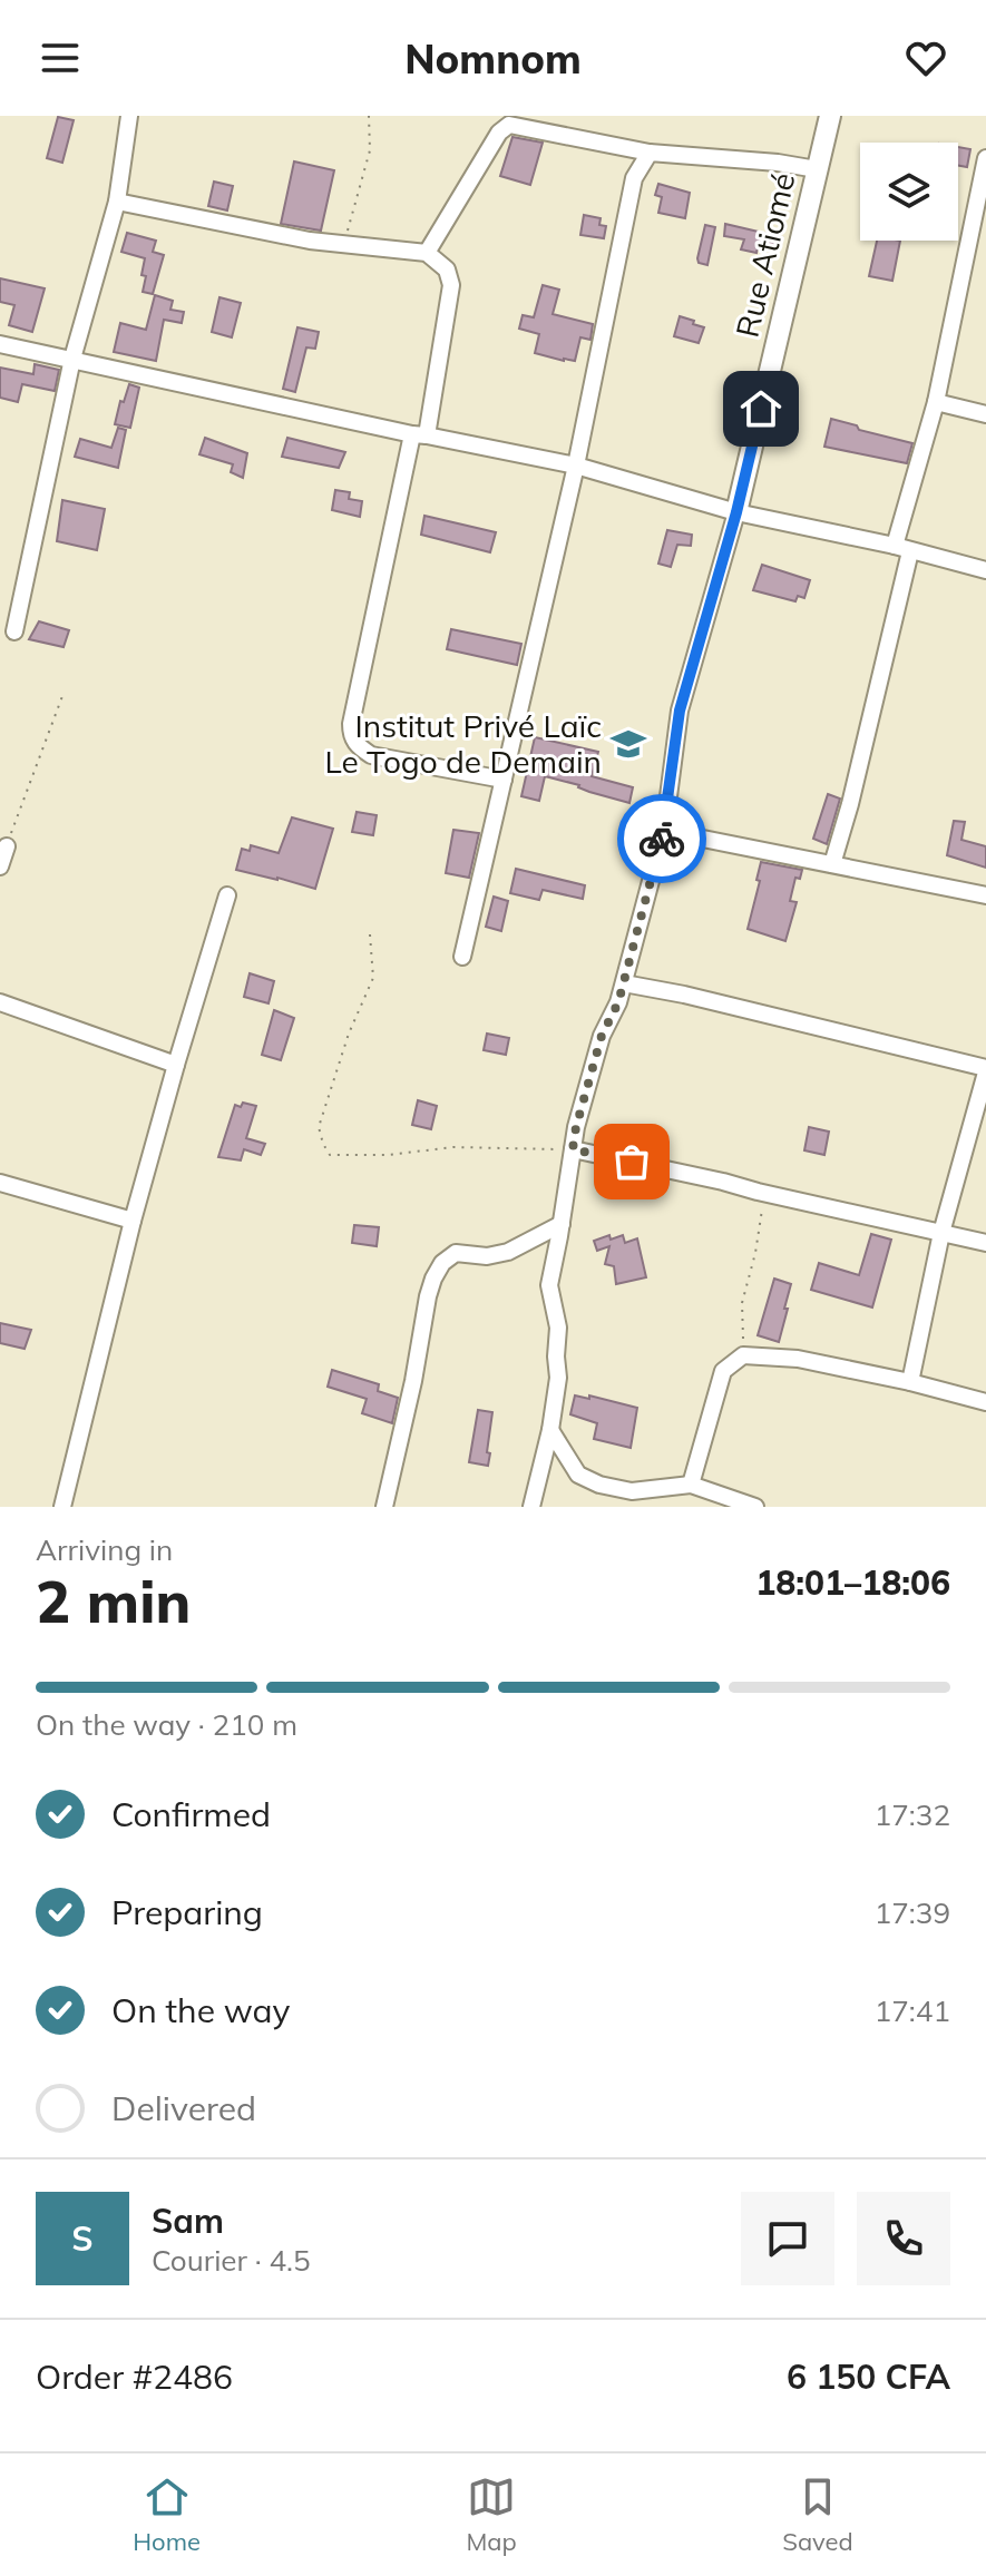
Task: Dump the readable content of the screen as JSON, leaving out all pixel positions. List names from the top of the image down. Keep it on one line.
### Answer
{"streets":{"street":["Rue Atiomé"]},"places":{"school or university":["Institut Privé Laïc Le Togo de Demain"]},"page":{"header":"Nomnom","heading":["2 min","Arriving in","18:01–18:06"],"panel":["Sam","Courier · 4.5","Order #2486","6 150 CFA"],"bar":"On the way · 210 m","list":[["Confirmed","17:32"],["Preparing","17:39"],["On the way","17:41"],"Delivered"],"round":"S","tabs":["Home","Map","Saved"]}}
